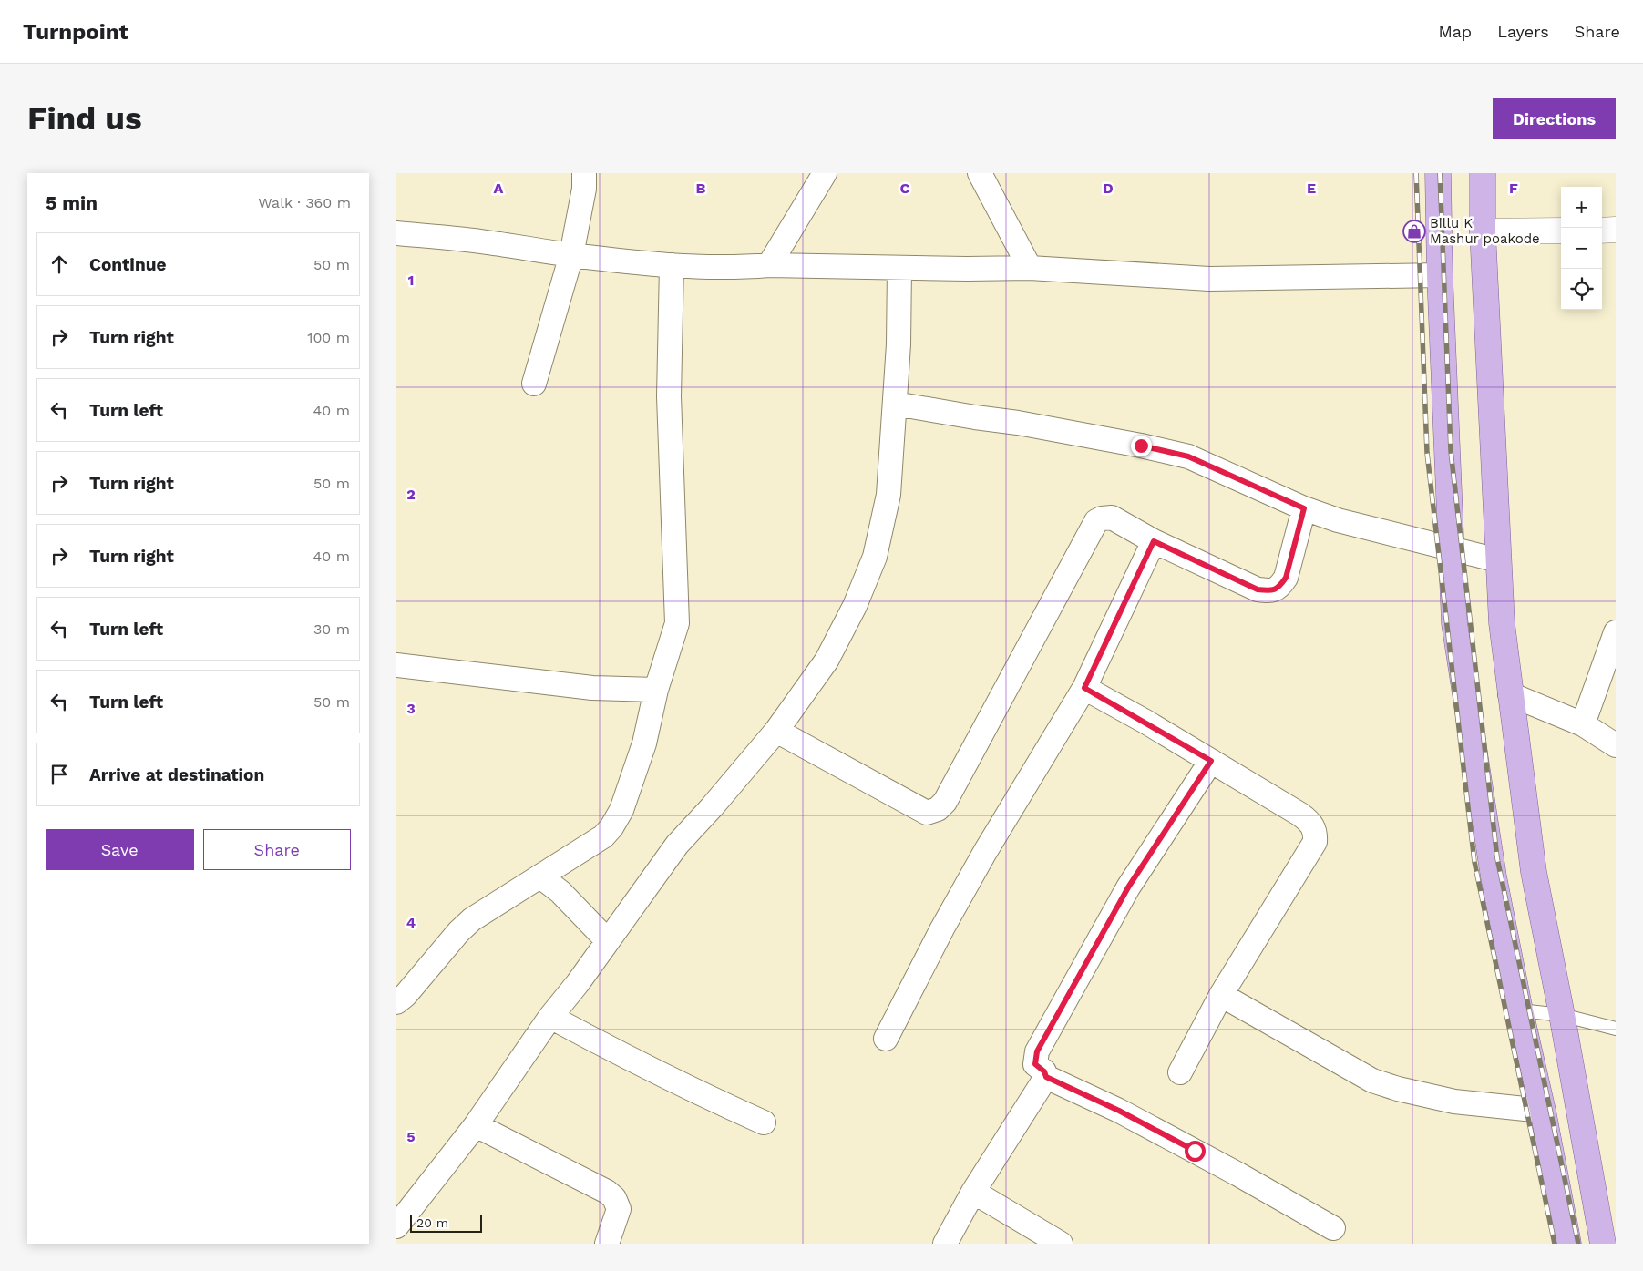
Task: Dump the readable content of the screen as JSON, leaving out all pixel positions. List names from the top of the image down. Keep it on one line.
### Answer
{"places":{"shop":["Billu K Mashur poakode"]},"scale_bar":"20 m","page":{"header":"Turnpoint","nav":["Map","Layers","Share"],"buttons":["Directions",["Save","Share"]],"title":"Find us","heading":["5 min","Walk · 360 m"],"map_buttons":["+","−"],"list":[["Continue","50 m"],["Turn right","100 m"],["Turn left","40 m"],["Turn right","50 m"],["Turn right","40 m"],["Turn left","30 m"],["Turn left","50 m"],"Arrive at destination"],"scale":"20 m"},"grid":{"columns":["A","B","C","D","E","F"],"rows":["1","2","3","4","5"]}}
